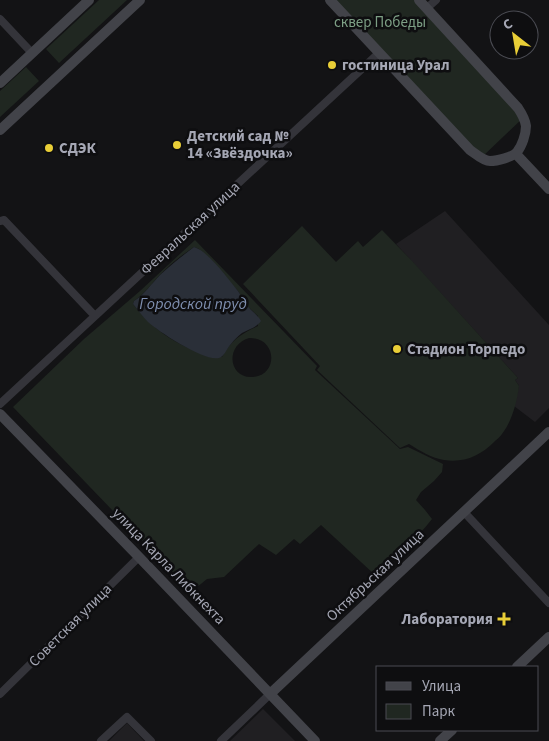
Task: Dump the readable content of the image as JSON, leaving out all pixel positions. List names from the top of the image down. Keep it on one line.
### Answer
{"streets":{"street":["Февральская улица","улица Карла Либкнехта","Октябрьская улица","Советская улица"]},"crossings":[["улица Карла Либкнехта","Октябрьская улица"],["улица Карла Либкнехта","Советская улица"]],"water":["Городской пруд"],"parks":["сквер Победы"],"places":{"other":["гостиница Урал","Детский сад № 14 «Звёздочка»","СДЭК","Стадион Торпедо"],"health":["Лаборатория"]},"legend":["Улица","Парк"],"north":"top left"}
